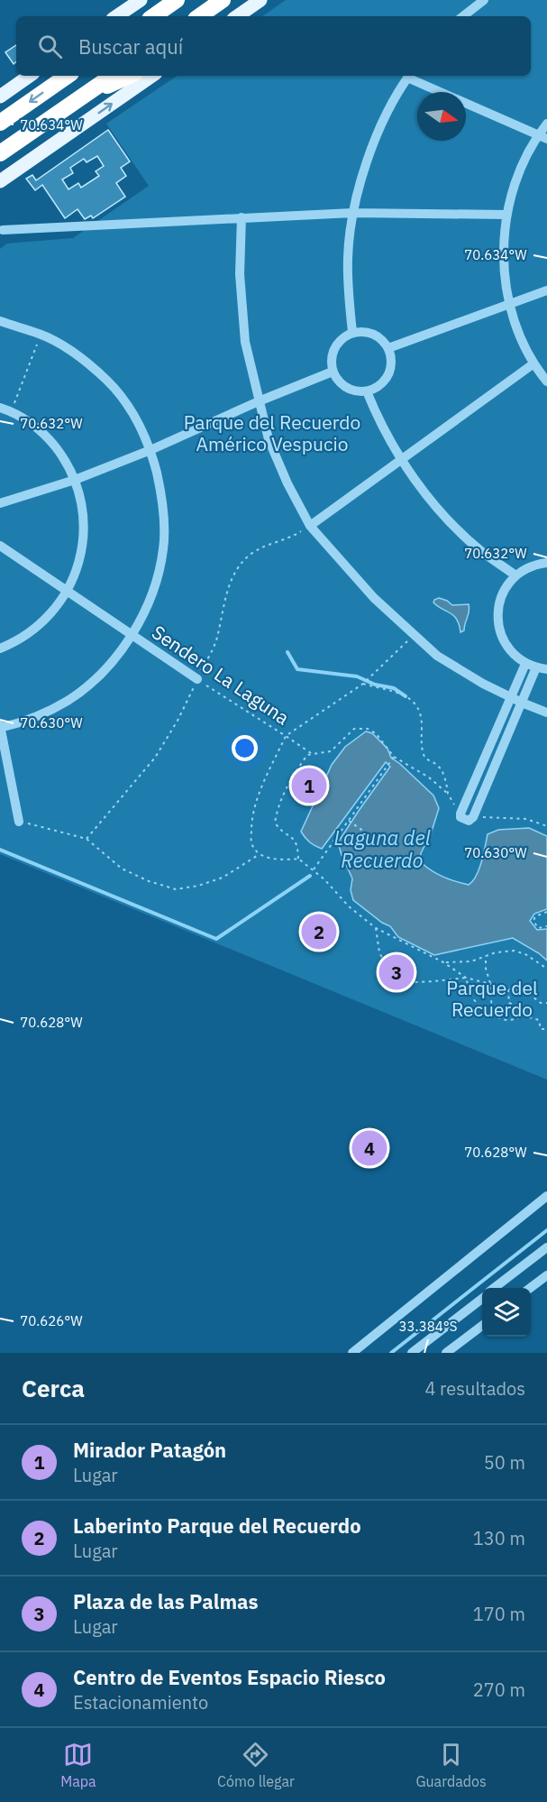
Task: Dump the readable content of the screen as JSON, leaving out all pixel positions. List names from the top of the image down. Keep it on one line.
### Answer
{"streets":{"street":["Sendero La Laguna"]},"water":["Laguna del Recuerdo"],"parks":["Parque del Recuerdo Américo Vespucio","Parque del Recuerdo"],"north":"right","page":{"search":"Buscar aquí","pins":["1","2","3","4"],"heading":["Cerca","4 resultados"],"list":[{"mark":"1","name":"Mirador Patagón","note":"Lugar","value":"50 m"},{"mark":"2","name":"Laberinto Parque del Recuerdo","note":"Lugar","value":"130 m"},{"mark":"3","name":"Plaza de las Palmas","note":"Lugar","value":"170 m"},{"mark":"4","name":"Centro de Eventos Espacio Riesco","note":"Estacionamiento","value":"270 m"}],"nav":["Mapa","Cómo llegar","Guardados"]},"coordinates":["70.634°W","70.632°W","70.630°W","70.628°W","70.626°W","33.384°S"]}
